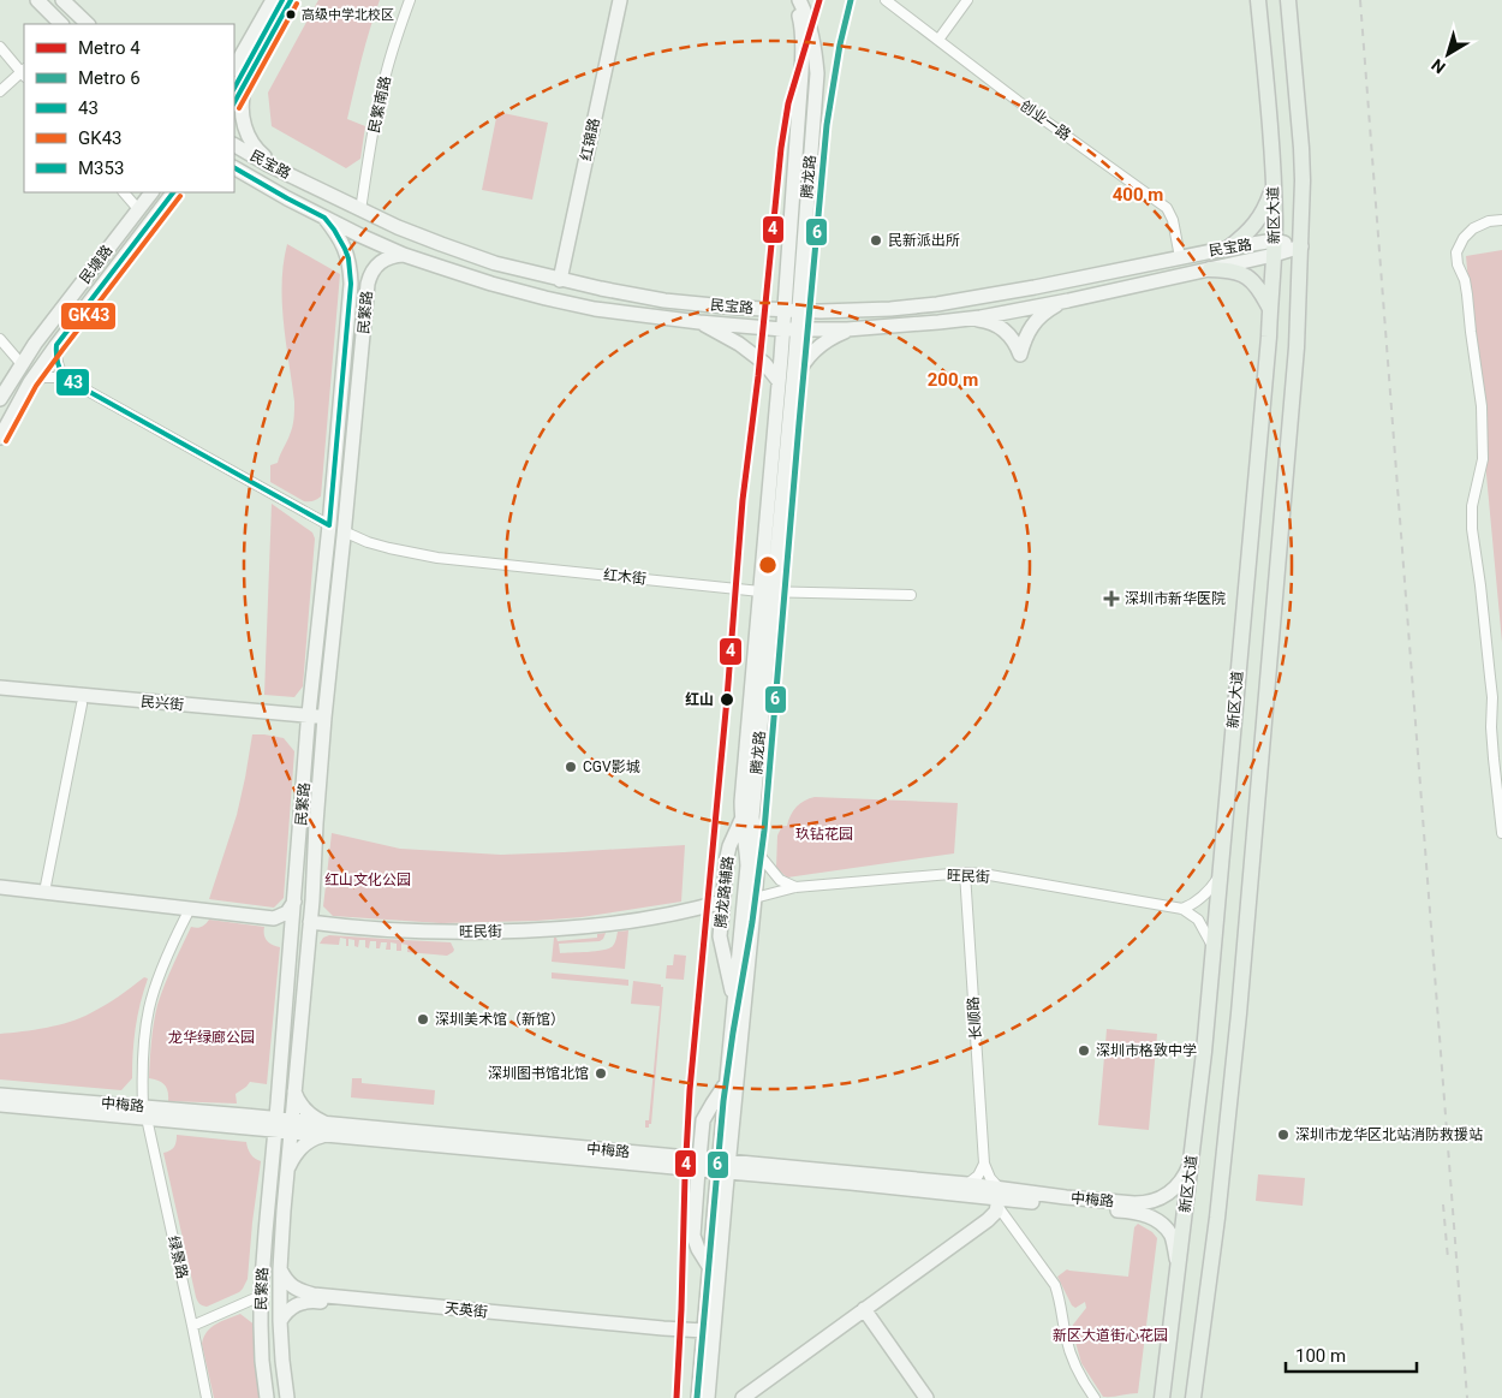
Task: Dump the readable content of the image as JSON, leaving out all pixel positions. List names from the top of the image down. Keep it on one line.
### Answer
{"streets":{"main road":["红锦路","民宝路","腾龙路","新区大道","民塘路","民繁路","民兴街","旺民街","腾龙路辅路","中梅路","天英街"],"street":["民繁南路","创业一路","红木街","长顺路","绿景路"]},"crossings":[["民繁南路","民宝路"],["创业一路","民宝路"],["红锦路","民宝路"],["民宝路","腾龙路"],["民宝路","新区大道"],["民宝路","民繁路"],["腾龙路","红木街"],["腾龙路","旺民街"],["腾龙路","腾龙路辅路"],["腾龙路","中梅路"],["腾龙路","天英街"],["新区大道","中梅路"],["民繁路","红木街"],["民繁路","民兴街"],["民繁路","旺民街"],["民繁路","中梅路"],["民繁路","天英街"],["旺民街","腾龙路辅路"],["旺民街","长顺路"],["中梅路","绿景路"]],"parks":["玖钻花园","红山文化公园","龙华绿廊公园","新区大道街心花园"],"places":{"other":["高级中学北校区","民新派出所","红山","CGV影城","深圳美术馆（新馆）","深圳市格致中学","深圳图书馆北馆","深圳市龙华区北站消防救援站"],"health":["深圳市新华医院"]},"lines":["metro line 4","metro line 6","transit line 43","transit line M353","transit line GK43"],"legend":["Metro 4","Metro 6","43","GK43","M353"],"scale_bar":"100 m","north":"bottom left","rings":["400 m","200 m"]}
